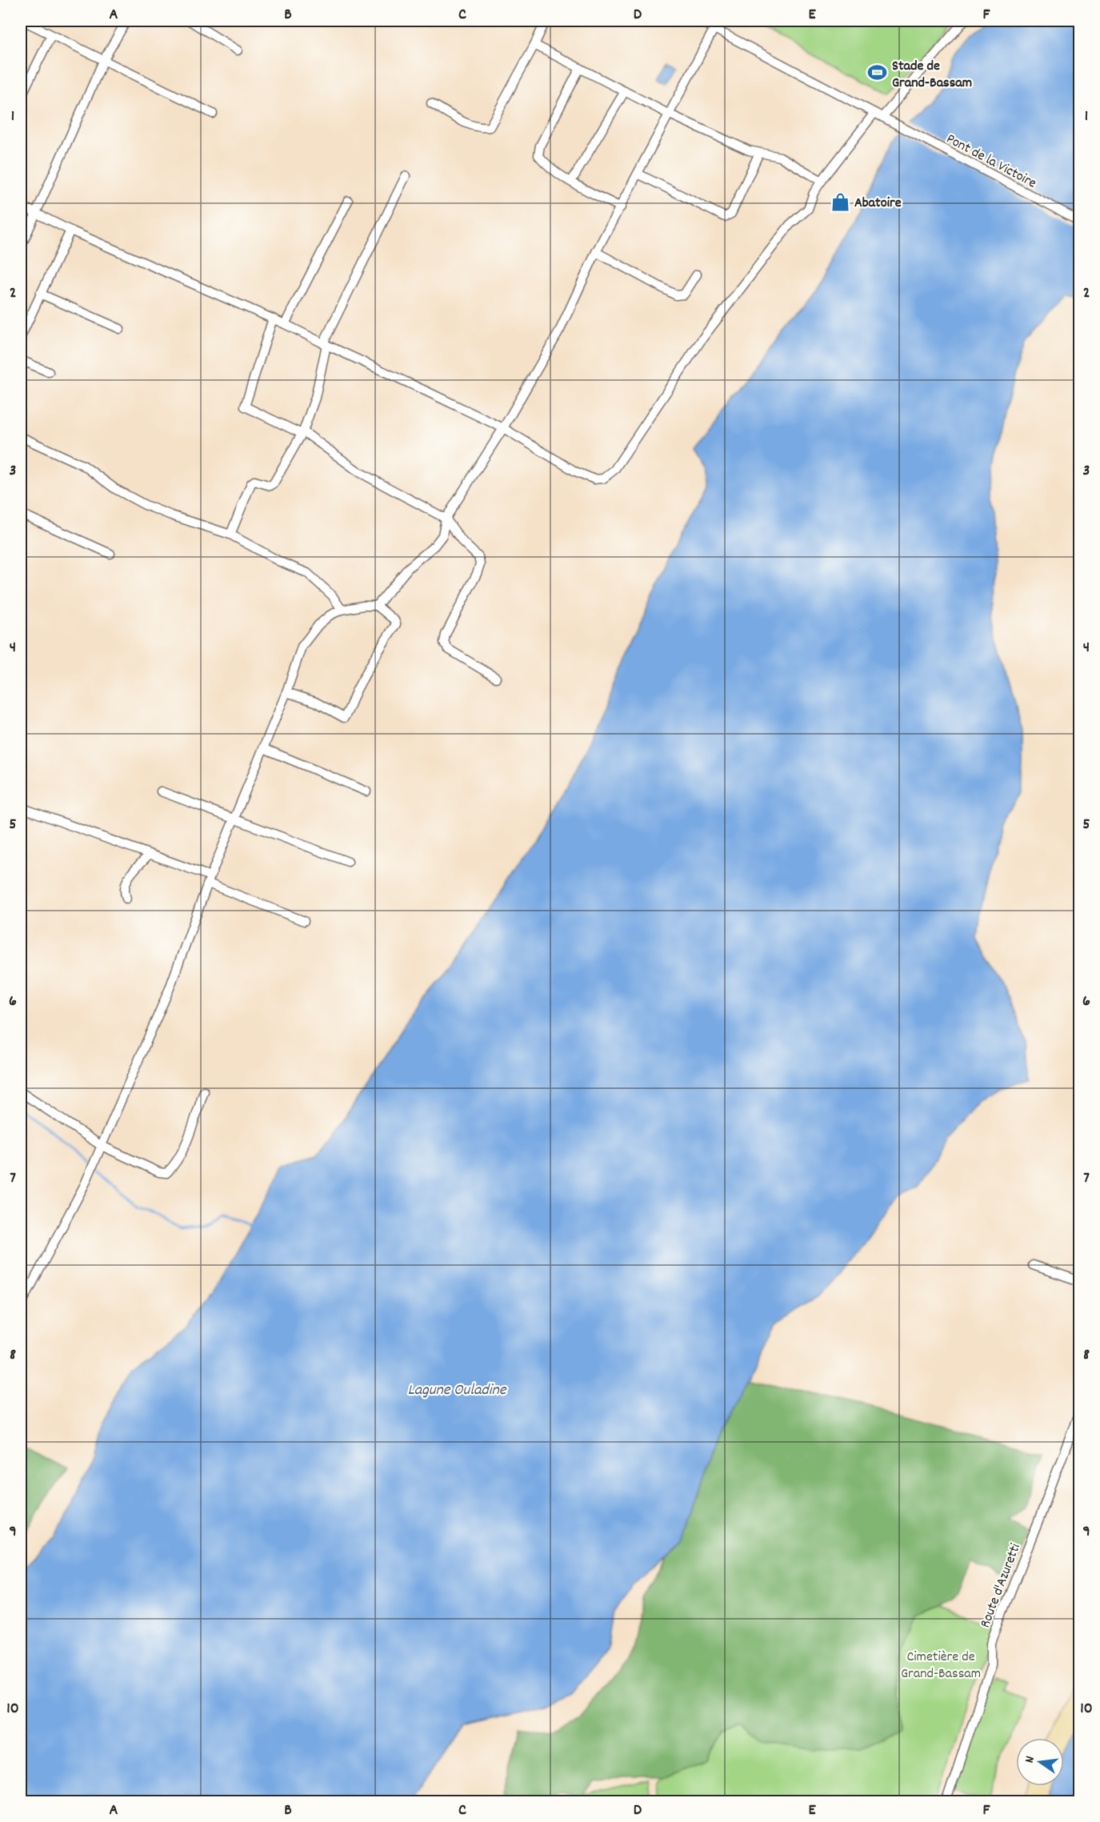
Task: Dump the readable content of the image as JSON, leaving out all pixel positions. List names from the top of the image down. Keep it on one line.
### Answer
{"streets":{"street":["Pont de la Victoire","Route d'Azuretti"]},"water":["Lagune Ouladine"],"parks":["Cimetière de Grand-Bassam"],"places":{"sports":["Stade de Grand-Bassam"],"shop":["Abatoire"]},"north":"left","grid":{"columns":["A","B","C","D","E","F"],"rows":["1","2","3","4","5","6","7","8","9","10"]}}
